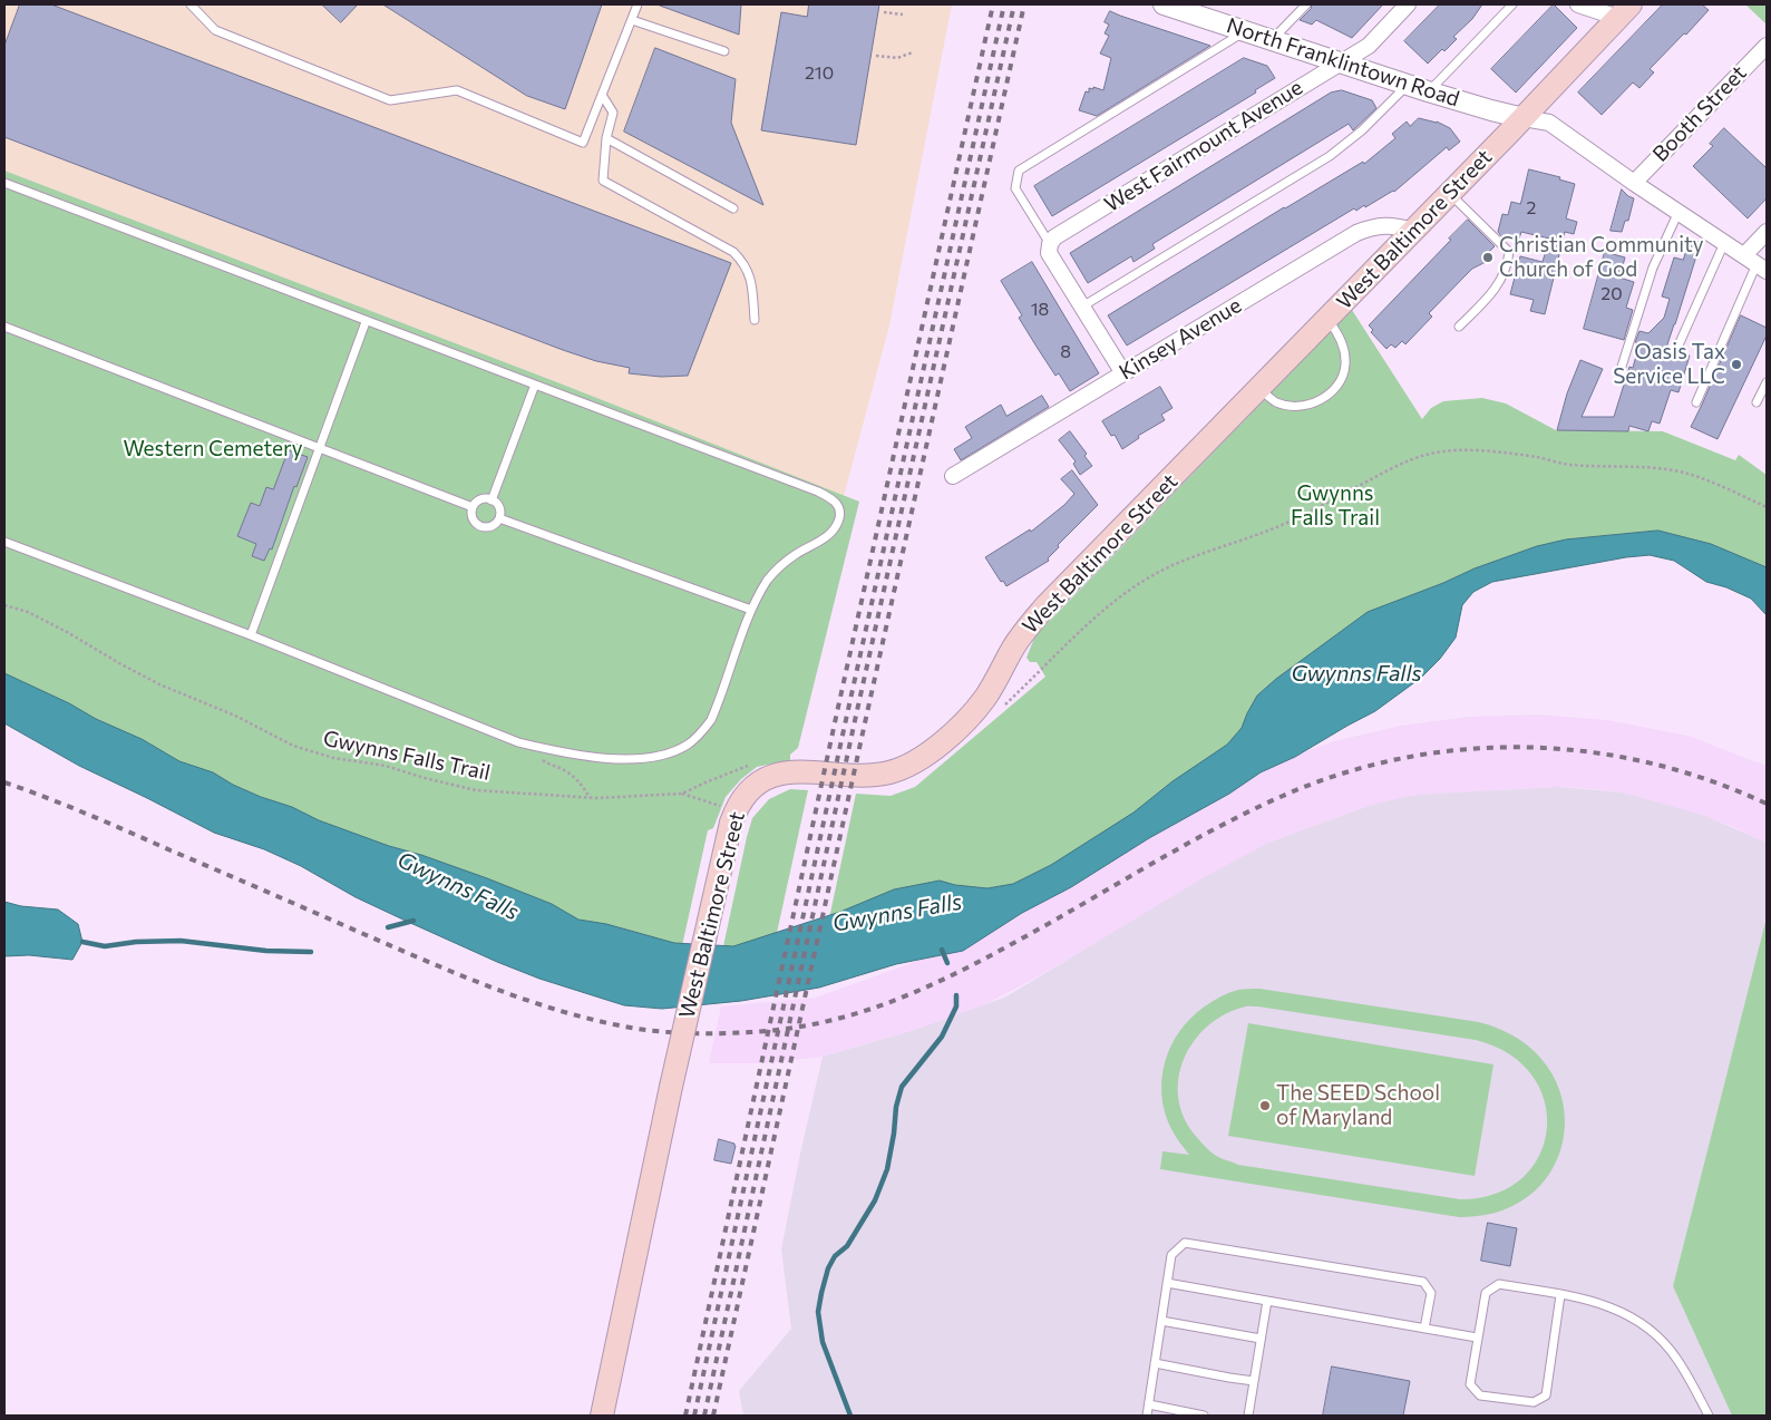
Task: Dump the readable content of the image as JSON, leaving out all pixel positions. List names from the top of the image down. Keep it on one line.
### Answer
{"streets":{"main road":["West Baltimore Street"],"street":["North Franklintown Road","Booth Street","West Fairmount Avenue","Kinsey Avenue"],"path":["Gwynns Falls Trail"]},"crossings":[["North Franklintown Road","West Fairmount Avenue"],["North Franklintown Road","West Baltimore Street"],["West Baltimore Street","Kinsey Avenue"]],"water":["Gwynns Falls"],"parks":["Western Cemetery","Gwynns Falls Trail"],"places":["Christian Community Church of God","Oasis Tax Service LLC","The SEED School of Maryland"],"house_numbers":["210","2","20","18","8"]}
